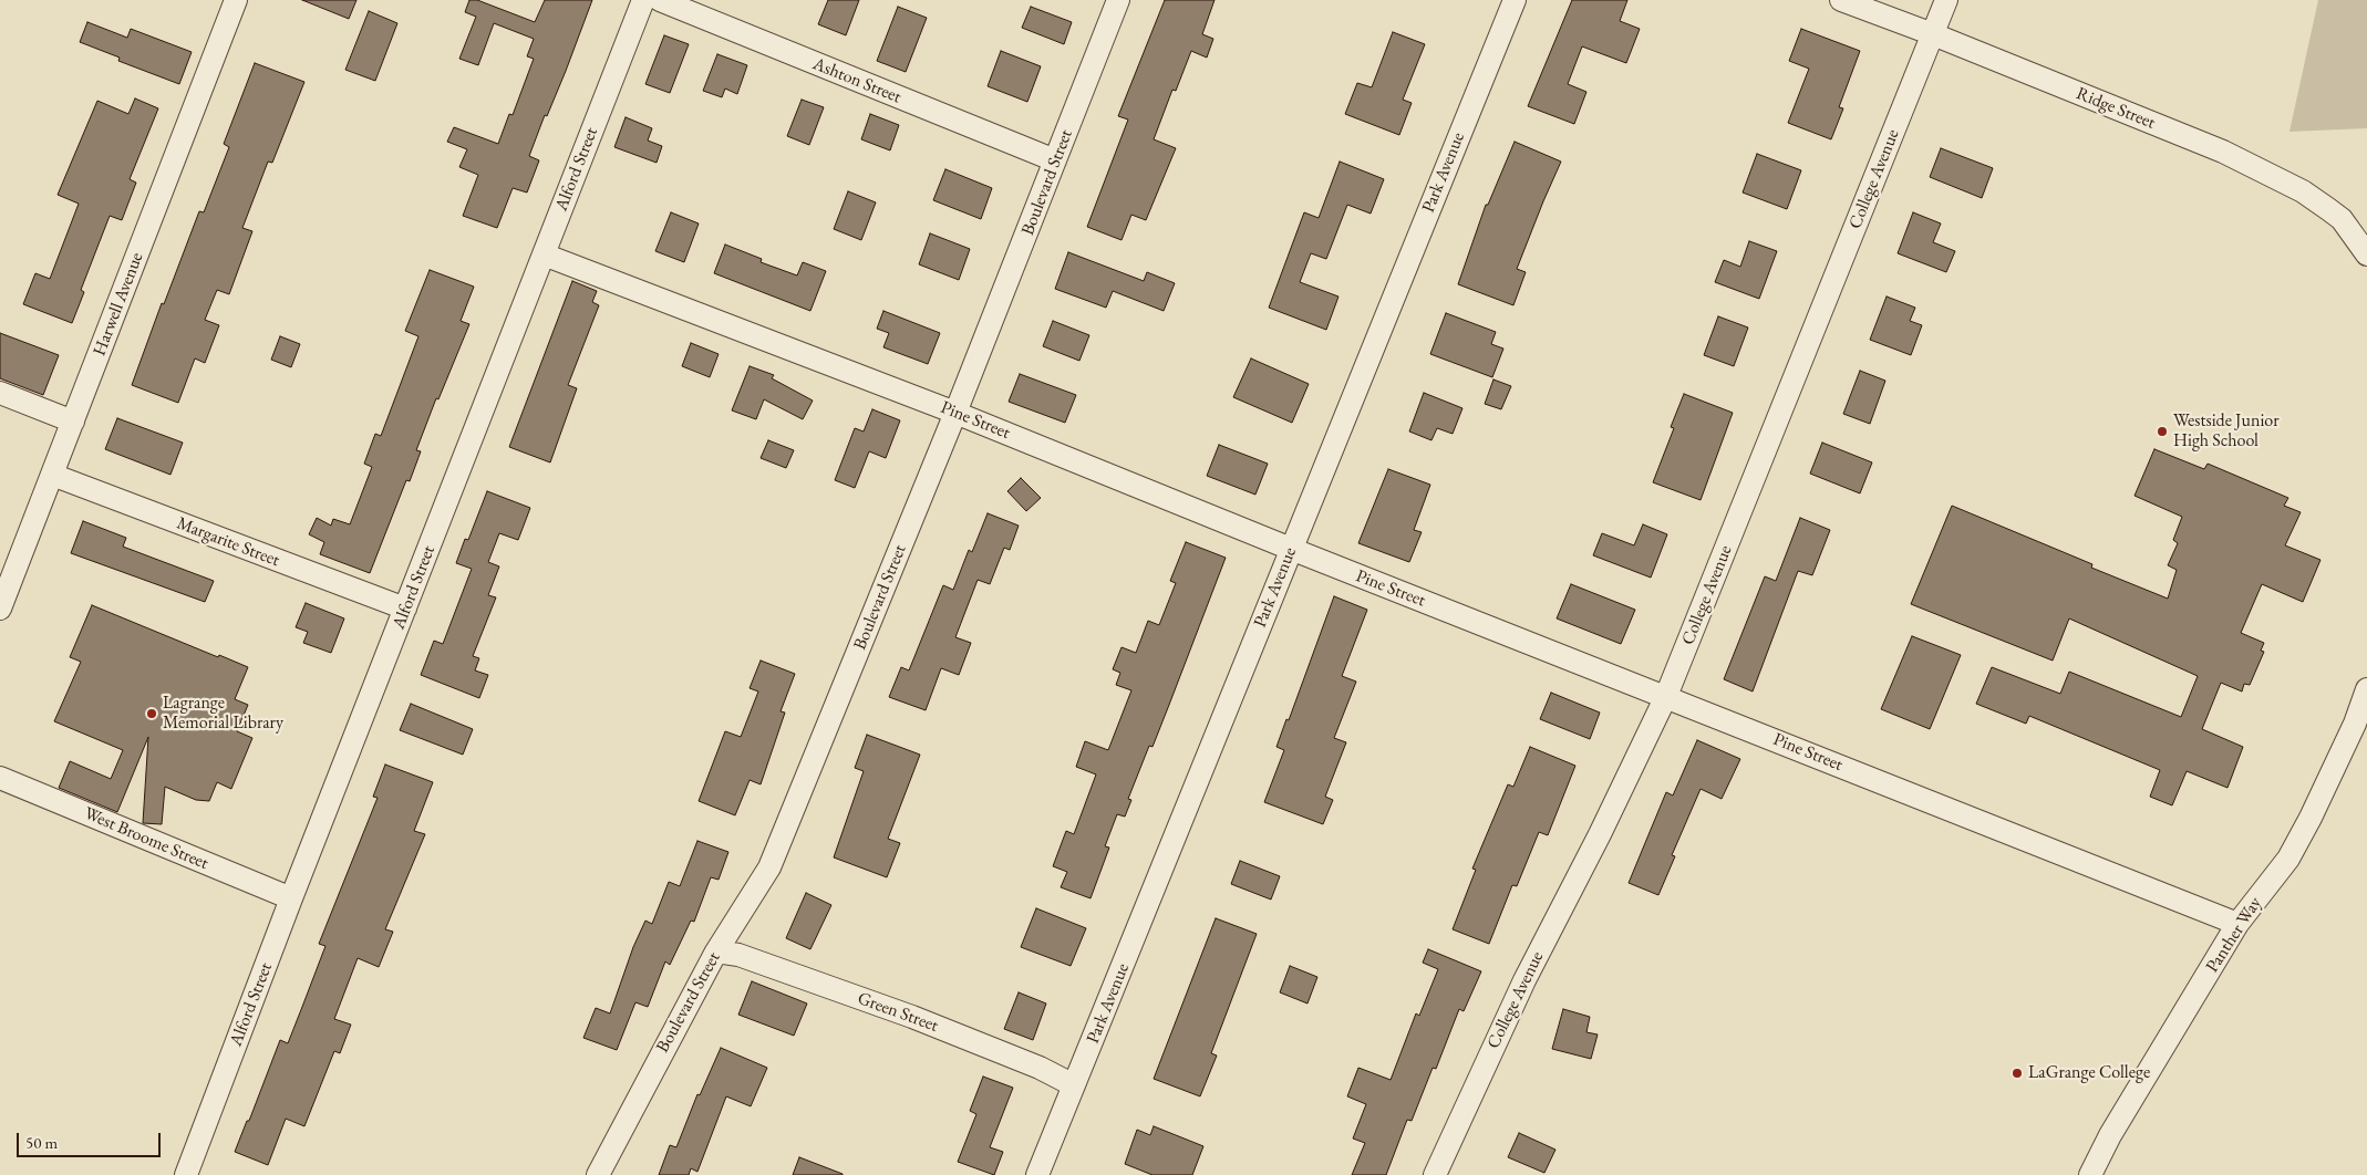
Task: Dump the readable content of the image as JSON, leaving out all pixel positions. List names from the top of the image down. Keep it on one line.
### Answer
{"streets":{"street":["Ashton Street","Ridge Street","Alford Street","Park Avenue","College Avenue","Boulevard Street","Harwell Avenue","Pine Street","Margarite Street","West Broome Street","Panther Way","Green Street"]},"crossings":[["Ashton Street","Boulevard Street"],["Ridge Street","College Avenue"],["Alford Street","Pine Street"],["Alford Street","Margarite Street"],["Alford Street","West Broome Street"],["Park Avenue","Pine Street"],["Park Avenue","Green Street"],["College Avenue","Pine Street"],["Boulevard Street","Pine Street"],["Boulevard Street","Green Street"],["Harwell Avenue","Margarite Street"],["Pine Street","Panther Way"]],"places":["Westside Junior High School","Lagrange Memorial Library","LaGrange College"],"scale_bar":"50 m"}
